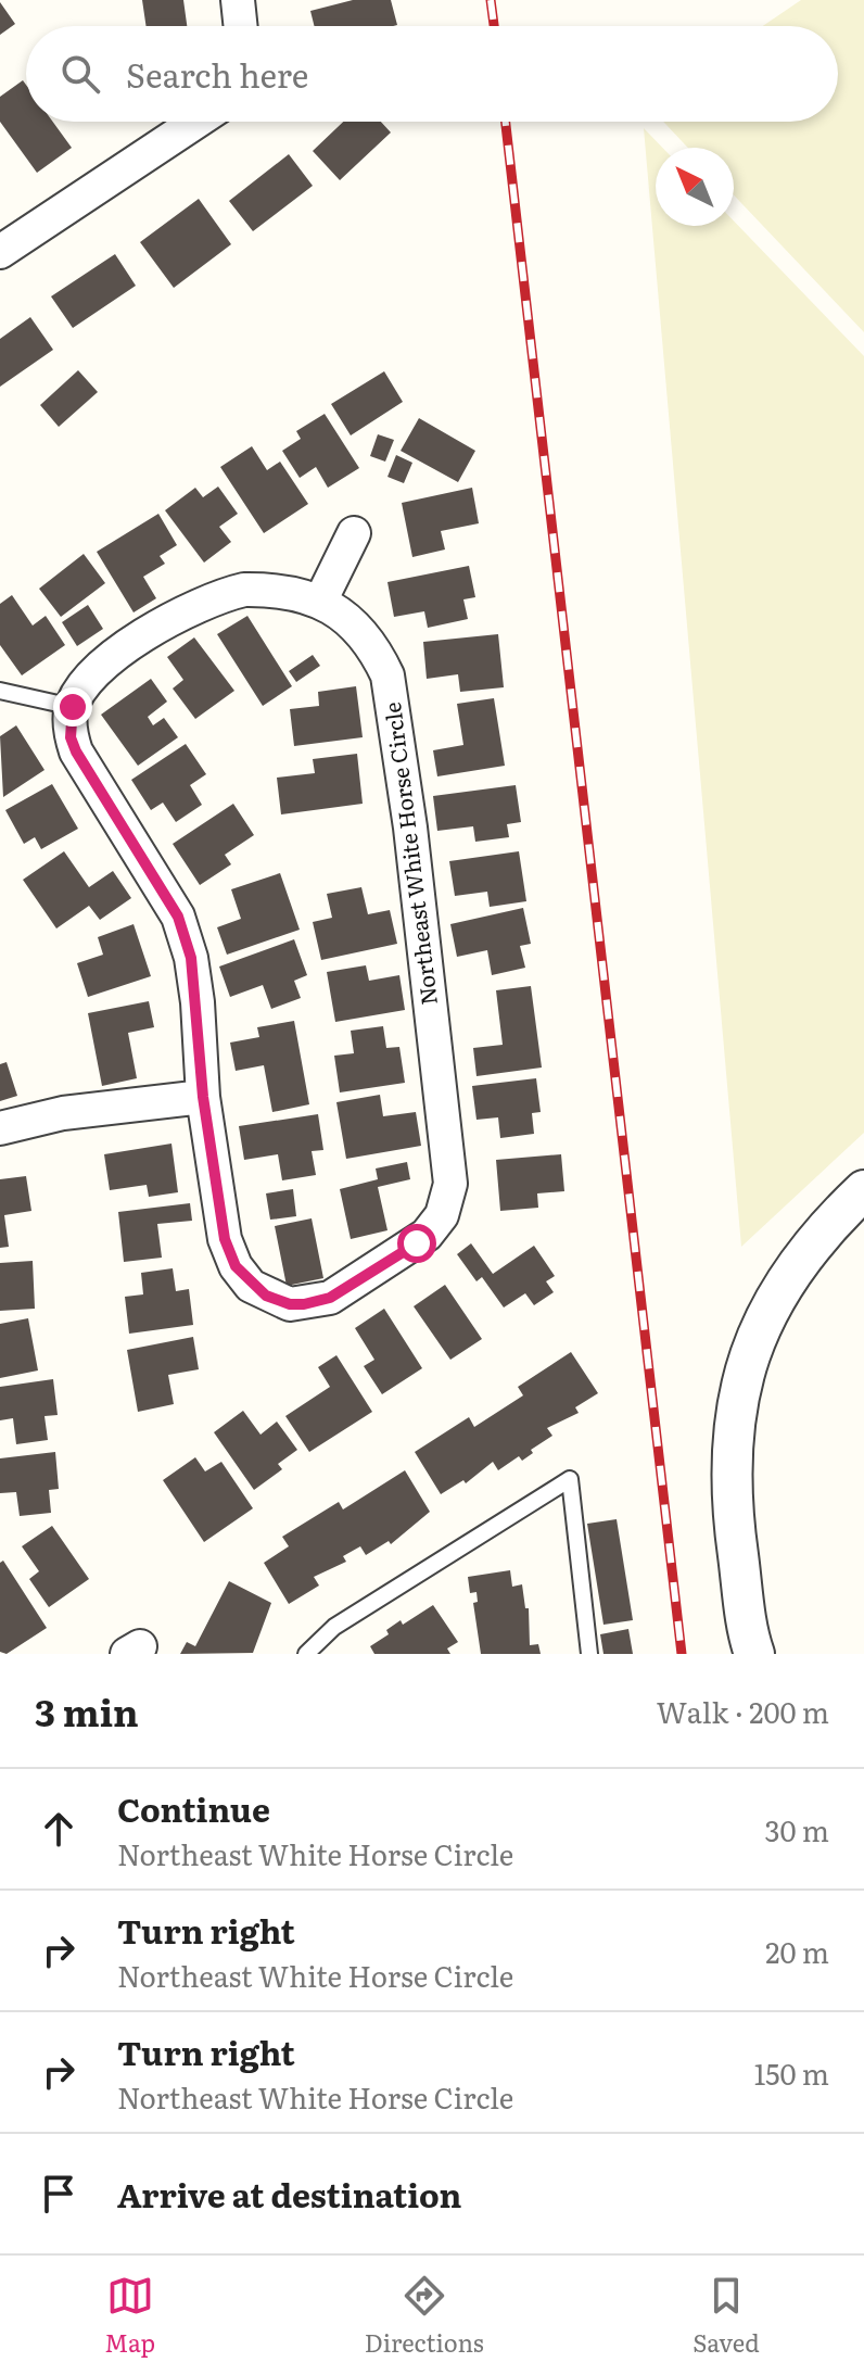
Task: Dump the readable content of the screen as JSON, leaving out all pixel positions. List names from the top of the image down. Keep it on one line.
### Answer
{"streets":{"street":["Northeast White Horse Circle"]},"north":"top left","page":{"search":"Search here","heading":["3 min","Walk · 200 m"],"list":[["Continue","Northeast White Horse Circle","30 m"],["Turn right","Northeast White Horse Circle","20 m"],["Turn right","Northeast White Horse Circle","150 m"],"Arrive at destination"],"nav":["Map","Directions","Saved"]}}
